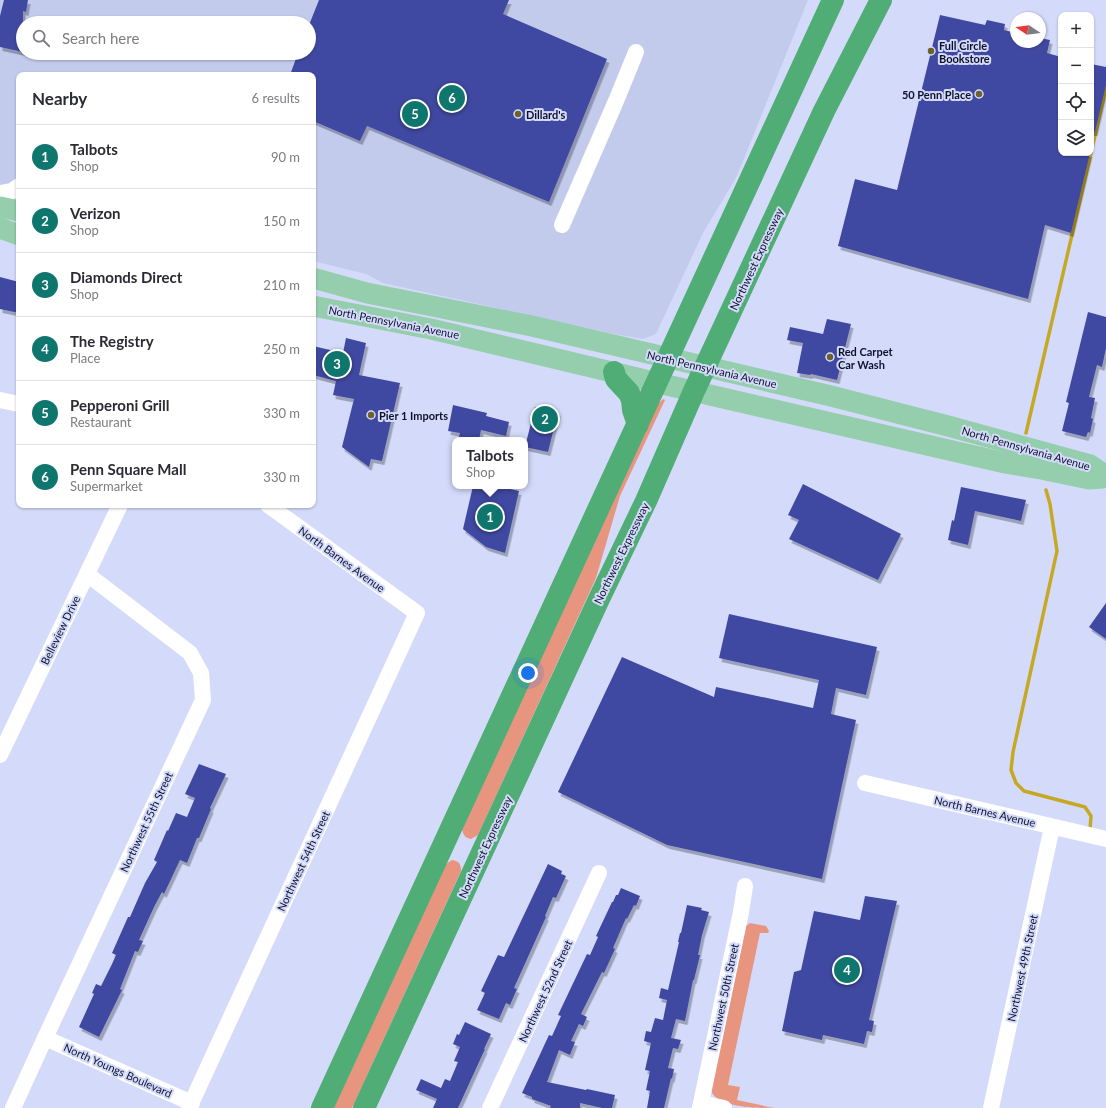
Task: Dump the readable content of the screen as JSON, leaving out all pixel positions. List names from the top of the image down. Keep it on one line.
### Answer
{"streets":{"highway":["Northwest Expressway"],"main road":["North Pennsylvania Avenue"],"street":["North Barnes Avenue","Belleview Drive","Northwest 55th Street","Northwest 54th Street","Northwest 49th Street","Northwest 52nd Street","Northwest 50th Street","North Youngs Boulevard"]},"crossings":[["Northwest Expressway","North Pennsylvania Avenue"],["North Barnes Avenue","Northwest 54th Street"],["North Barnes Avenue","Northwest 49th Street"],["Belleview Drive","Northwest 55th Street"],["Northwest 55th Street","North Youngs Boulevard"],["Northwest 54th Street","North Youngs Boulevard"]],"places":["Full Circle Bookstore","50 Penn Place","Dillard's","Red Carpet Car Wash","Pier 1 Imports"],"north":"left","page":{"map_buttons":["+","−"],"search":"Search here","heading":["Nearby","6 results"],"pins":["6","5","3","2","1","4"],"list":[{"mark":"1","name":"Talbots","note":"Shop","value":"90 m"},{"mark":"2","name":"Verizon","note":"Shop","value":"150 m"},{"mark":"3","name":"Diamonds Direct","note":"Shop","value":"210 m"},{"mark":"4","name":"The Registry","note":"Place","value":"250 m"},{"mark":"5","name":"Pepperoni Grill","note":"Restaurant","value":"330 m"},{"mark":"6","name":"Penn Square Mall","note":"Supermarket","value":"330 m"}],"popup":["Talbots","Shop"]}}
